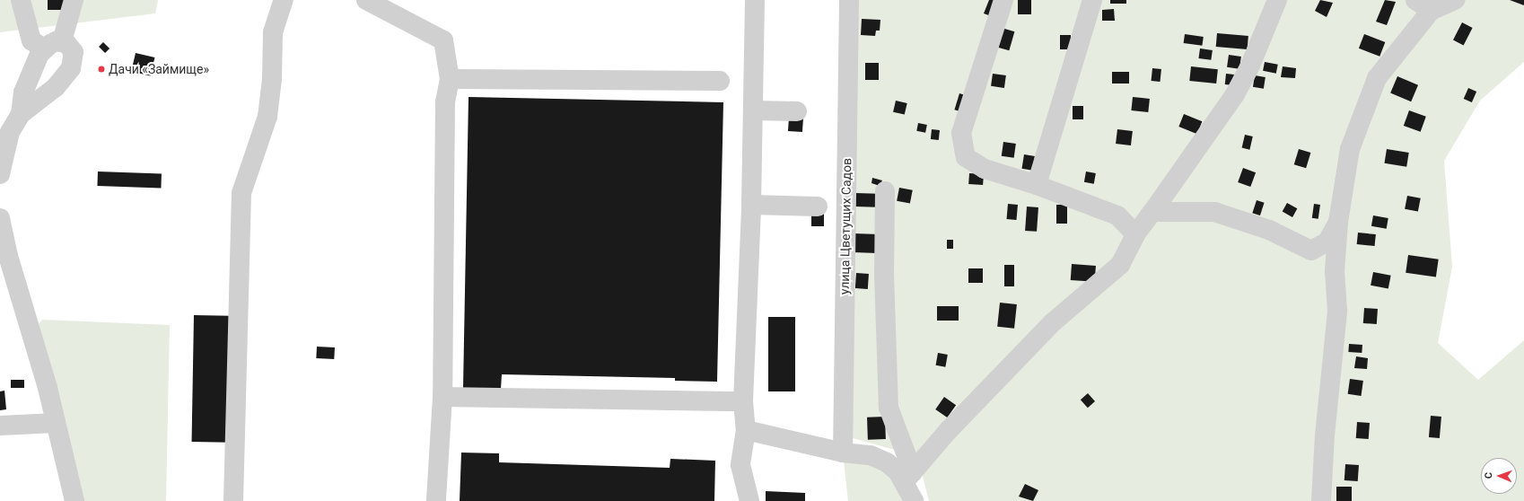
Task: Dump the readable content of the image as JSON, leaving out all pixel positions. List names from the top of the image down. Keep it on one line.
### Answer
{"streets":{"street":["улица Цветущих Садов"]},"places":["Дачи «Займище»"],"north":"left"}
